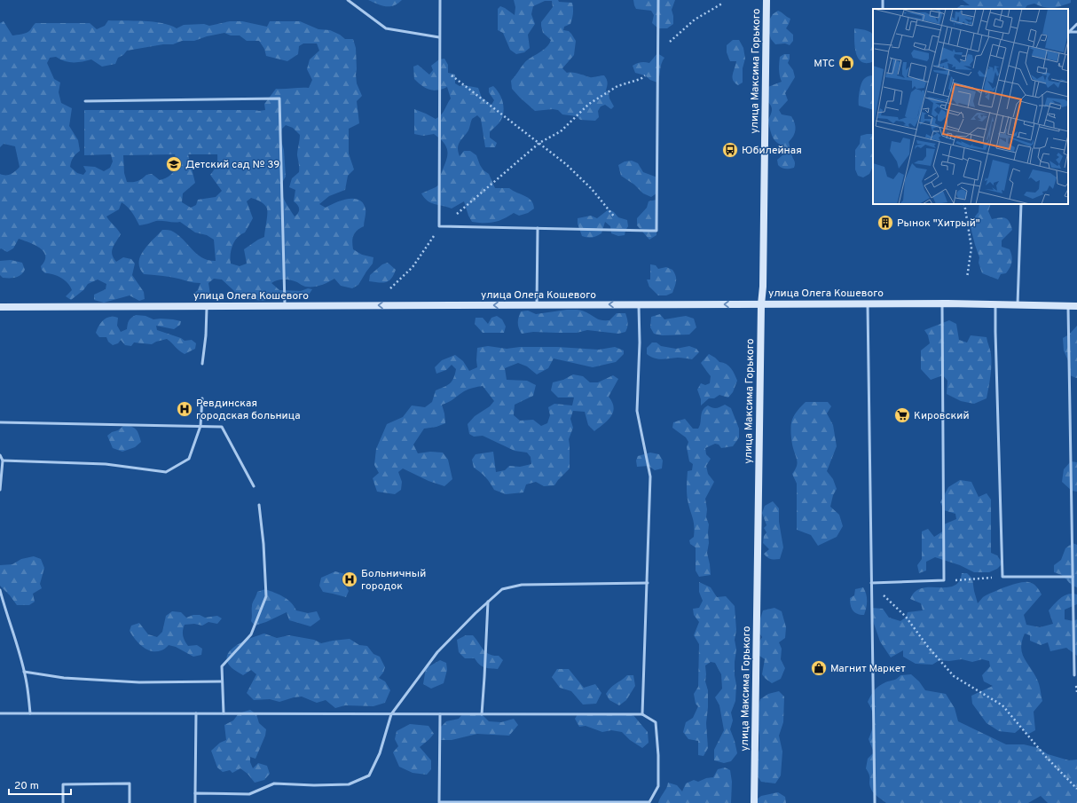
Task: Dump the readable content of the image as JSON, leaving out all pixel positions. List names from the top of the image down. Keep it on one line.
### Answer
{"streets":{"street":["улица Максима Горького","улица Олега Кошевого"]},"crossings":[["улица Максима Горького","улица Олега Кошевого"]],"one_way":["улица Олега Кошевого"],"places":{"shop":["МТС","Магнит Маркет"],"bus stop":["Юбилейная"],"school or university":["Детский сад № 39"],"building":["Рынок \"Хитрый\""],"hospital":["Ревдинская городская больница","Больничный городок"],"supermarket":["Кировский"]},"scale_bar":"20 m"}
